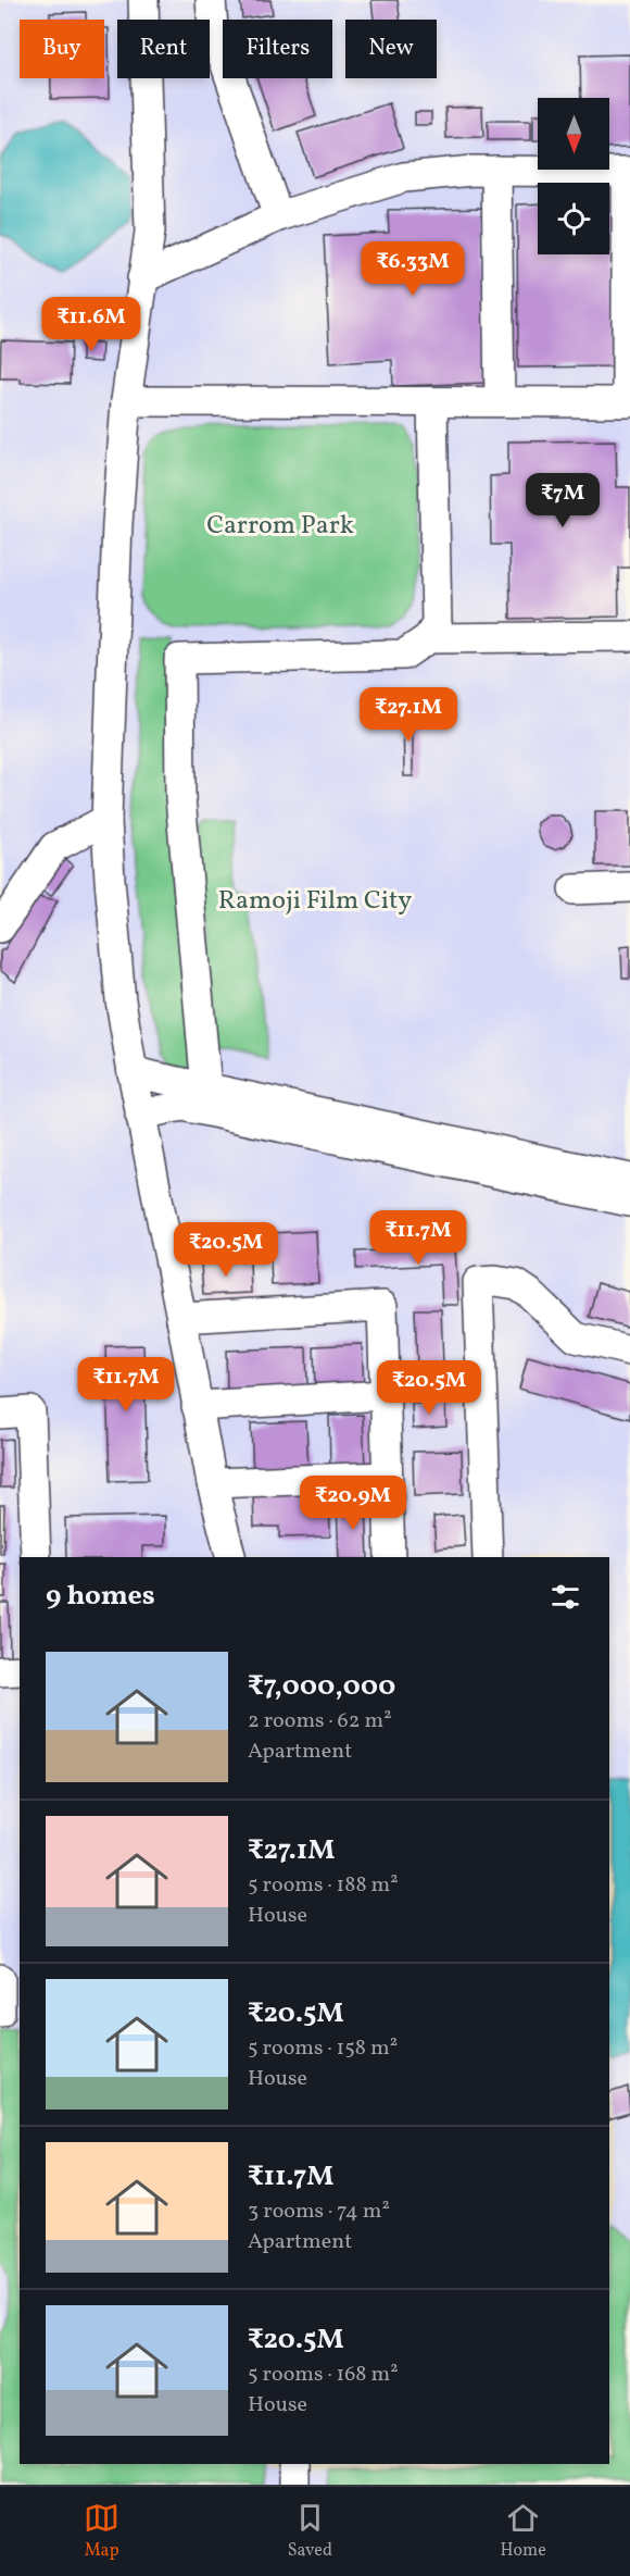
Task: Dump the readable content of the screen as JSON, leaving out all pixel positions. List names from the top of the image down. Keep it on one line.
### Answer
{"parks":["Carrom Park","Ramoji Film City"],"north":"bottom","page":{"chip":["Buy","Rent","Filters","New"],"price":["₹6.33M","₹11.6M","₹7M","₹27.1M","₹11.7M","₹20.5M","₹11.7M","₹20.5M","₹20.9M"],"heading":"9 homes","list":[{"name":"₹7,000,000","note":"2 rooms · 62 m² · Apartment"},{"name":"₹27.1M","note":"5 rooms · 188 m² · House"},{"name":"₹20.5M","note":"5 rooms · 158 m² · House"},{"name":"₹11.7M","note":"3 rooms · 74 m² · Apartment"},{"name":"₹20.5M","note":"5 rooms · 168 m² · House"}],"tabs":["Map","Saved","Home"]}}
